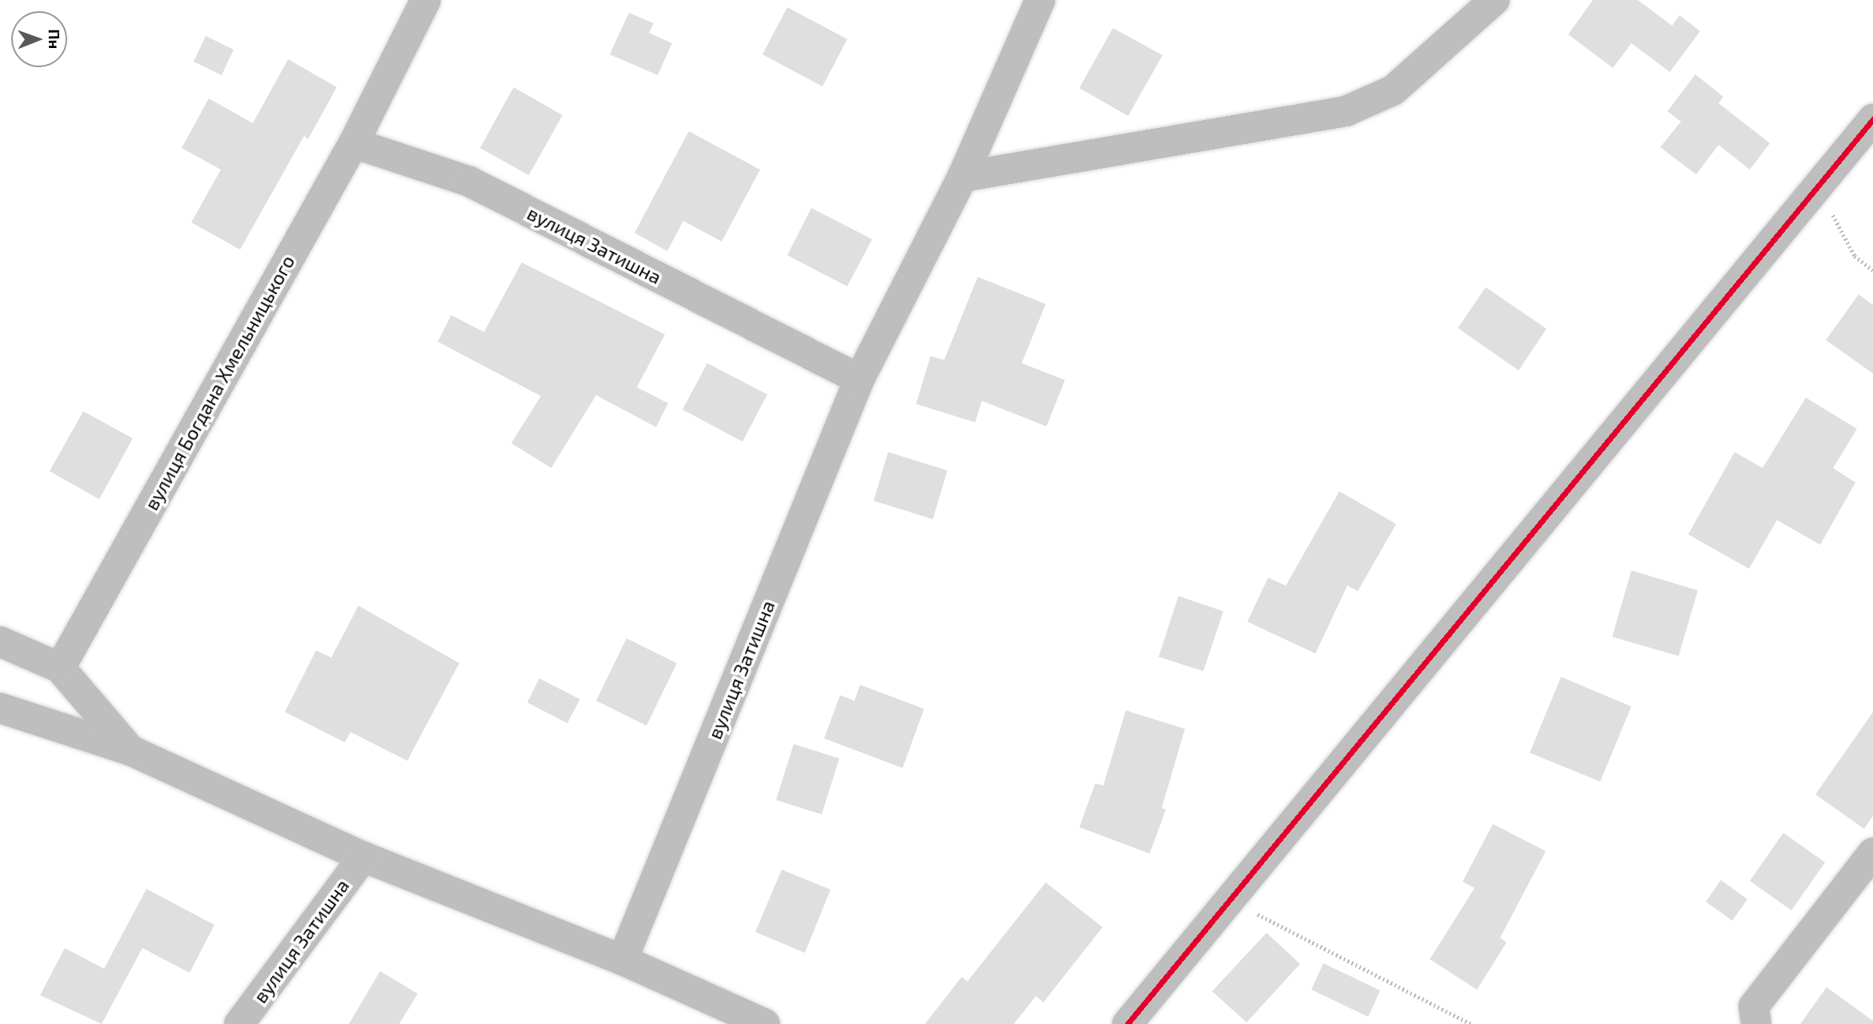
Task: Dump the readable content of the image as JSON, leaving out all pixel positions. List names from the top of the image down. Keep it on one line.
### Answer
{"streets":{"street":["вулиця Затишна","вулиця Богдана Хмельницького"]},"crossings":[["вулиця Затишна","вулиця Богдана Хмельницького"]],"north":"right"}
